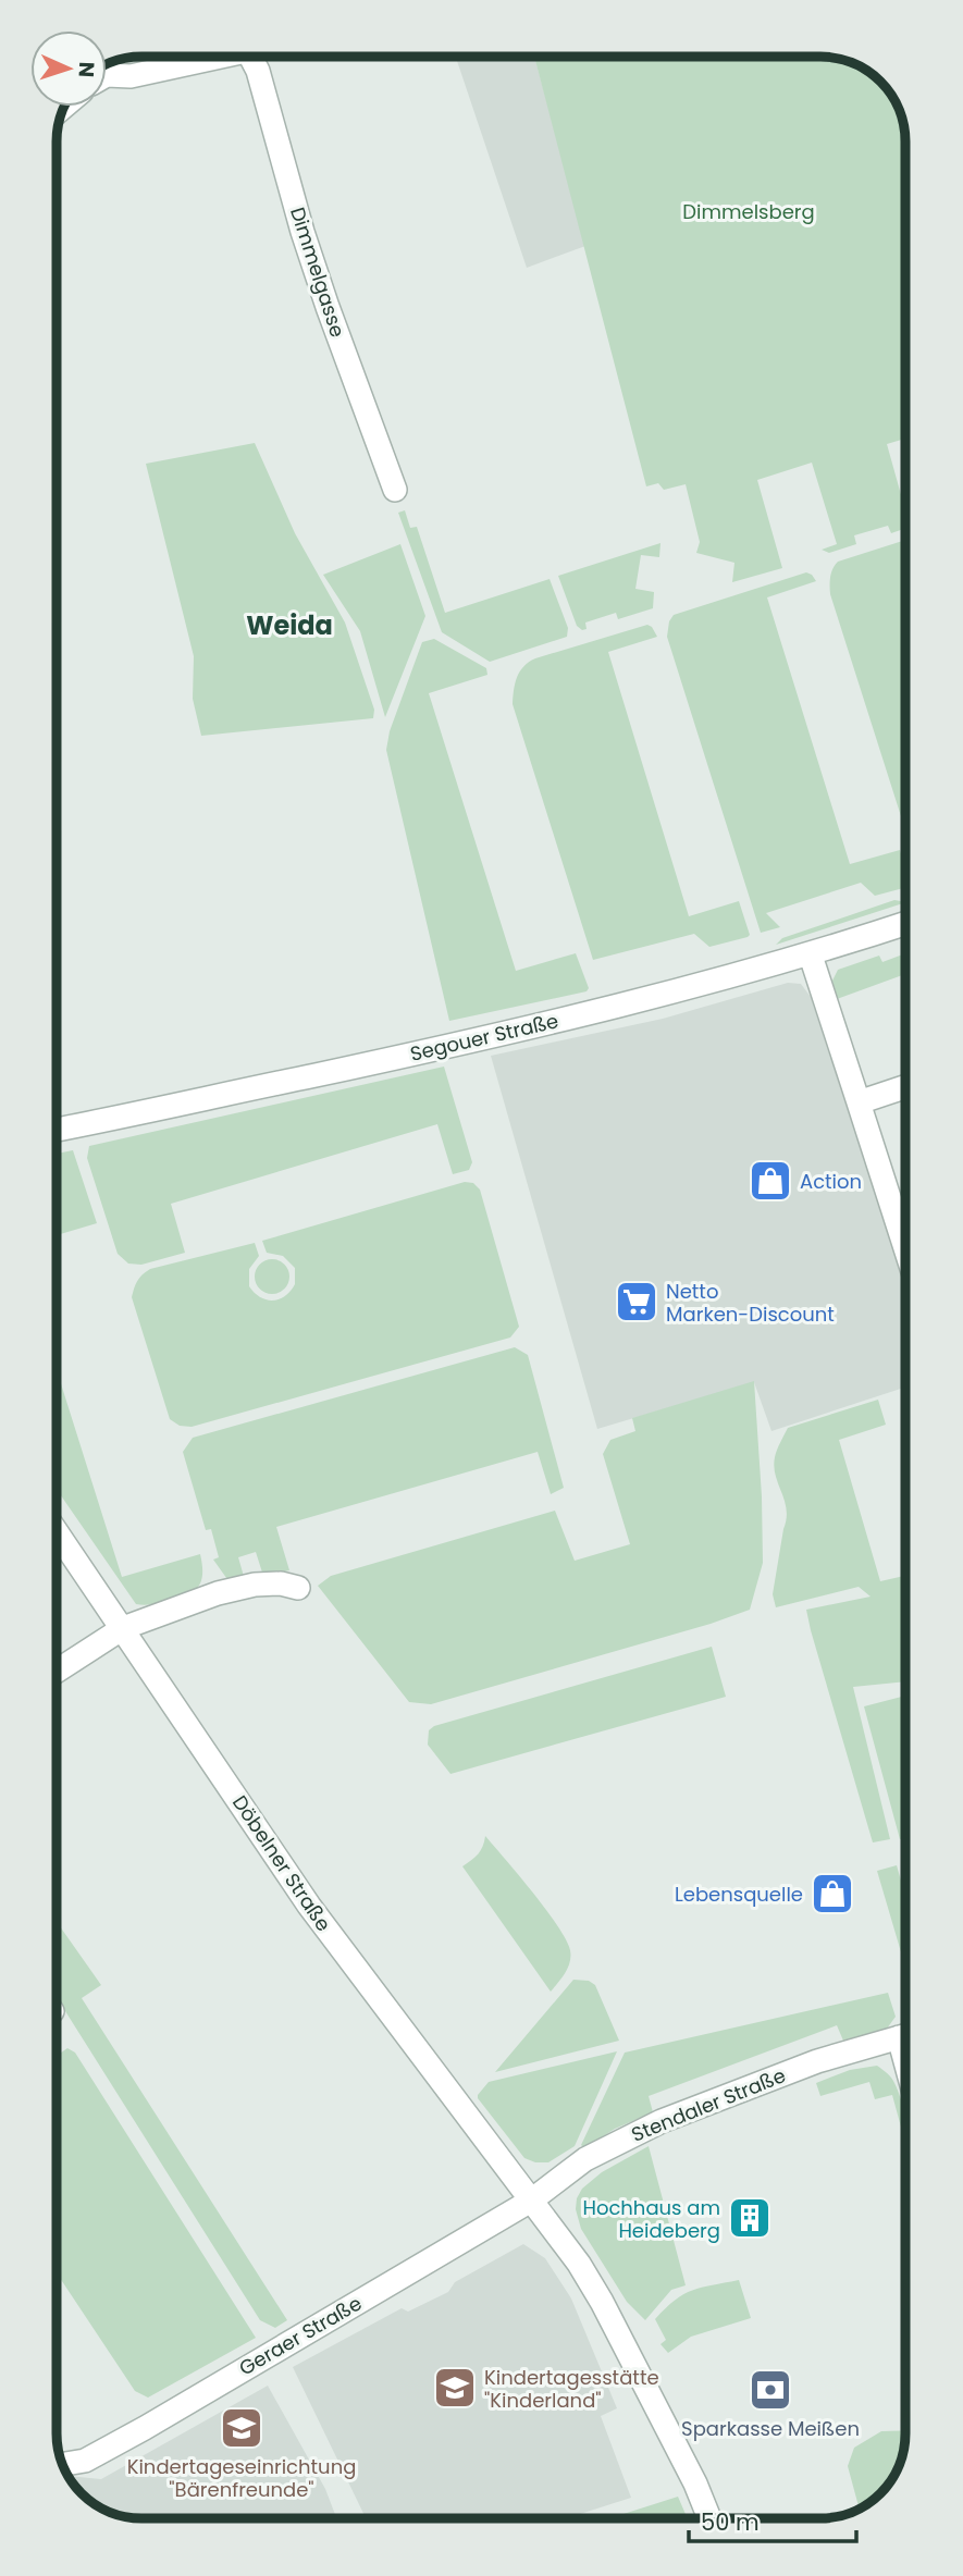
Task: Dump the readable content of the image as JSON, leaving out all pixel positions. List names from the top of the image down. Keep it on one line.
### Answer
{"streets":{"street":["Dimmelgasse","Segouer Straße","Döbelner Straße","Stendaler Straße","Geraer Straße"]},"crossings":[["Döbelner Straße","Stendaler Straße"],["Döbelner Straße","Geraer Straße"],["Stendaler Straße","Geraer Straße"]],"districts":["Weida"],"parks":["Dimmelsberg"],"places":{"shop":["Action","Lebensquelle"],"supermarket":["Netto Marken-Discount"],"building":["Hochhaus am Heideberg"],"school or university":["Kindertagesstätte \"Kinderland\"","Kindertageseinrichtung \"Bärenfreunde\""],"bank":["Sparkasse Meißen"]},"scale_bar":"50 m","north":"right"}
